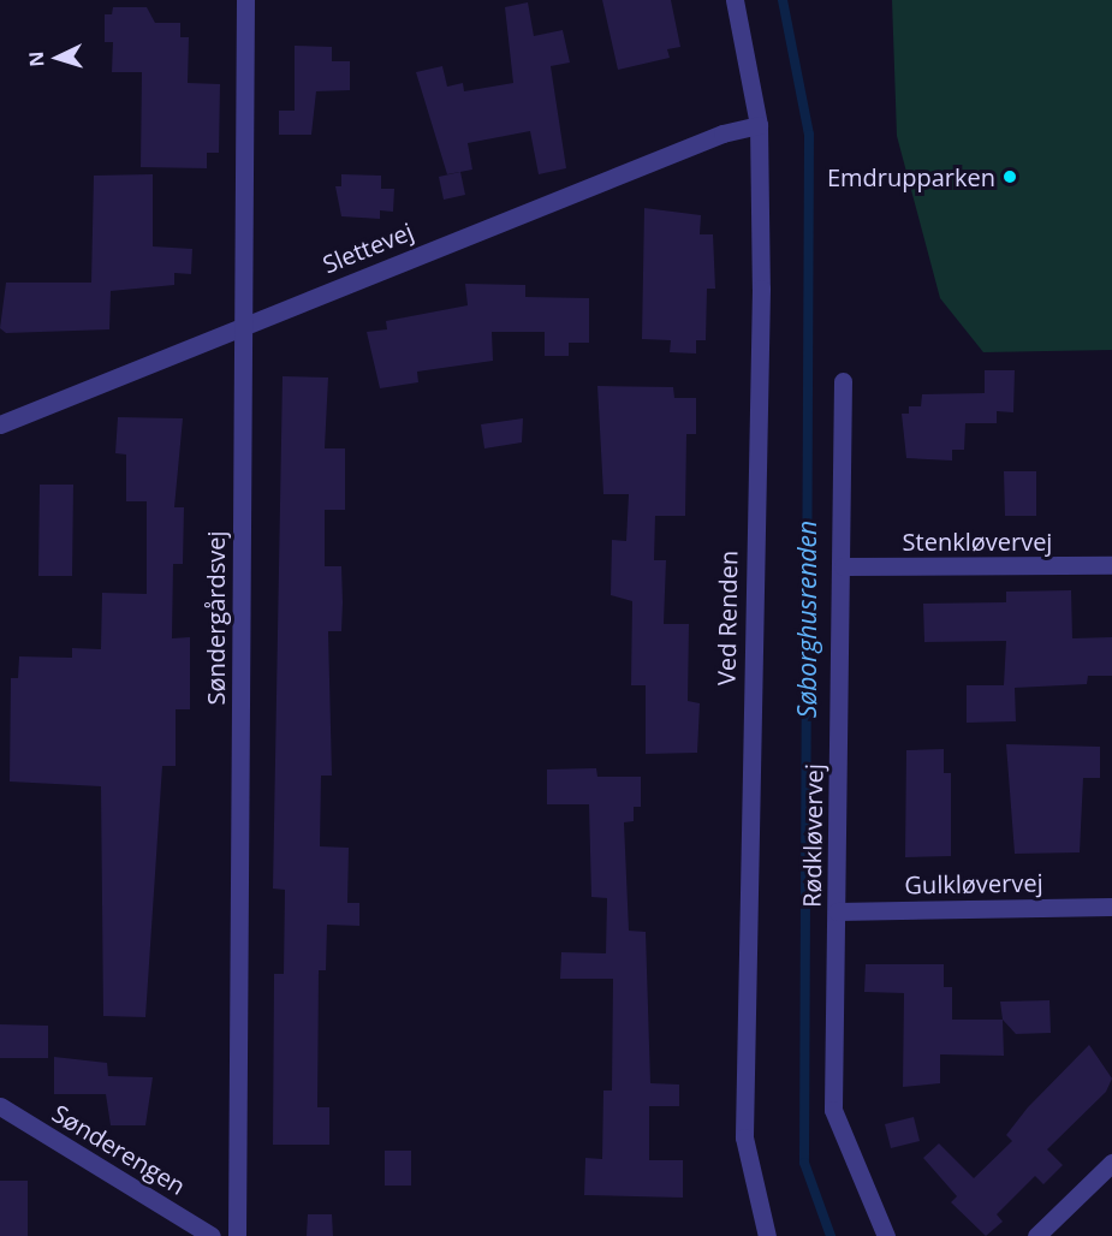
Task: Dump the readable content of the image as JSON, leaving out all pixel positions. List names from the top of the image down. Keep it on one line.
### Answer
{"streets":{"street":["Slettevej","Stenkløvervej","Søndergårdsvej","Ved Renden","Rødkløvervej","Gulkløvervej","Sønderengen"]},"crossings":[["Slettevej","Søndergårdsvej"],["Slettevej","Ved Renden"],["Stenkløvervej","Rødkløvervej"],["Rødkløvervej","Gulkløvervej"]],"water":["Søborghusrenden"],"places":["Emdrupparken"],"north":"left"}
